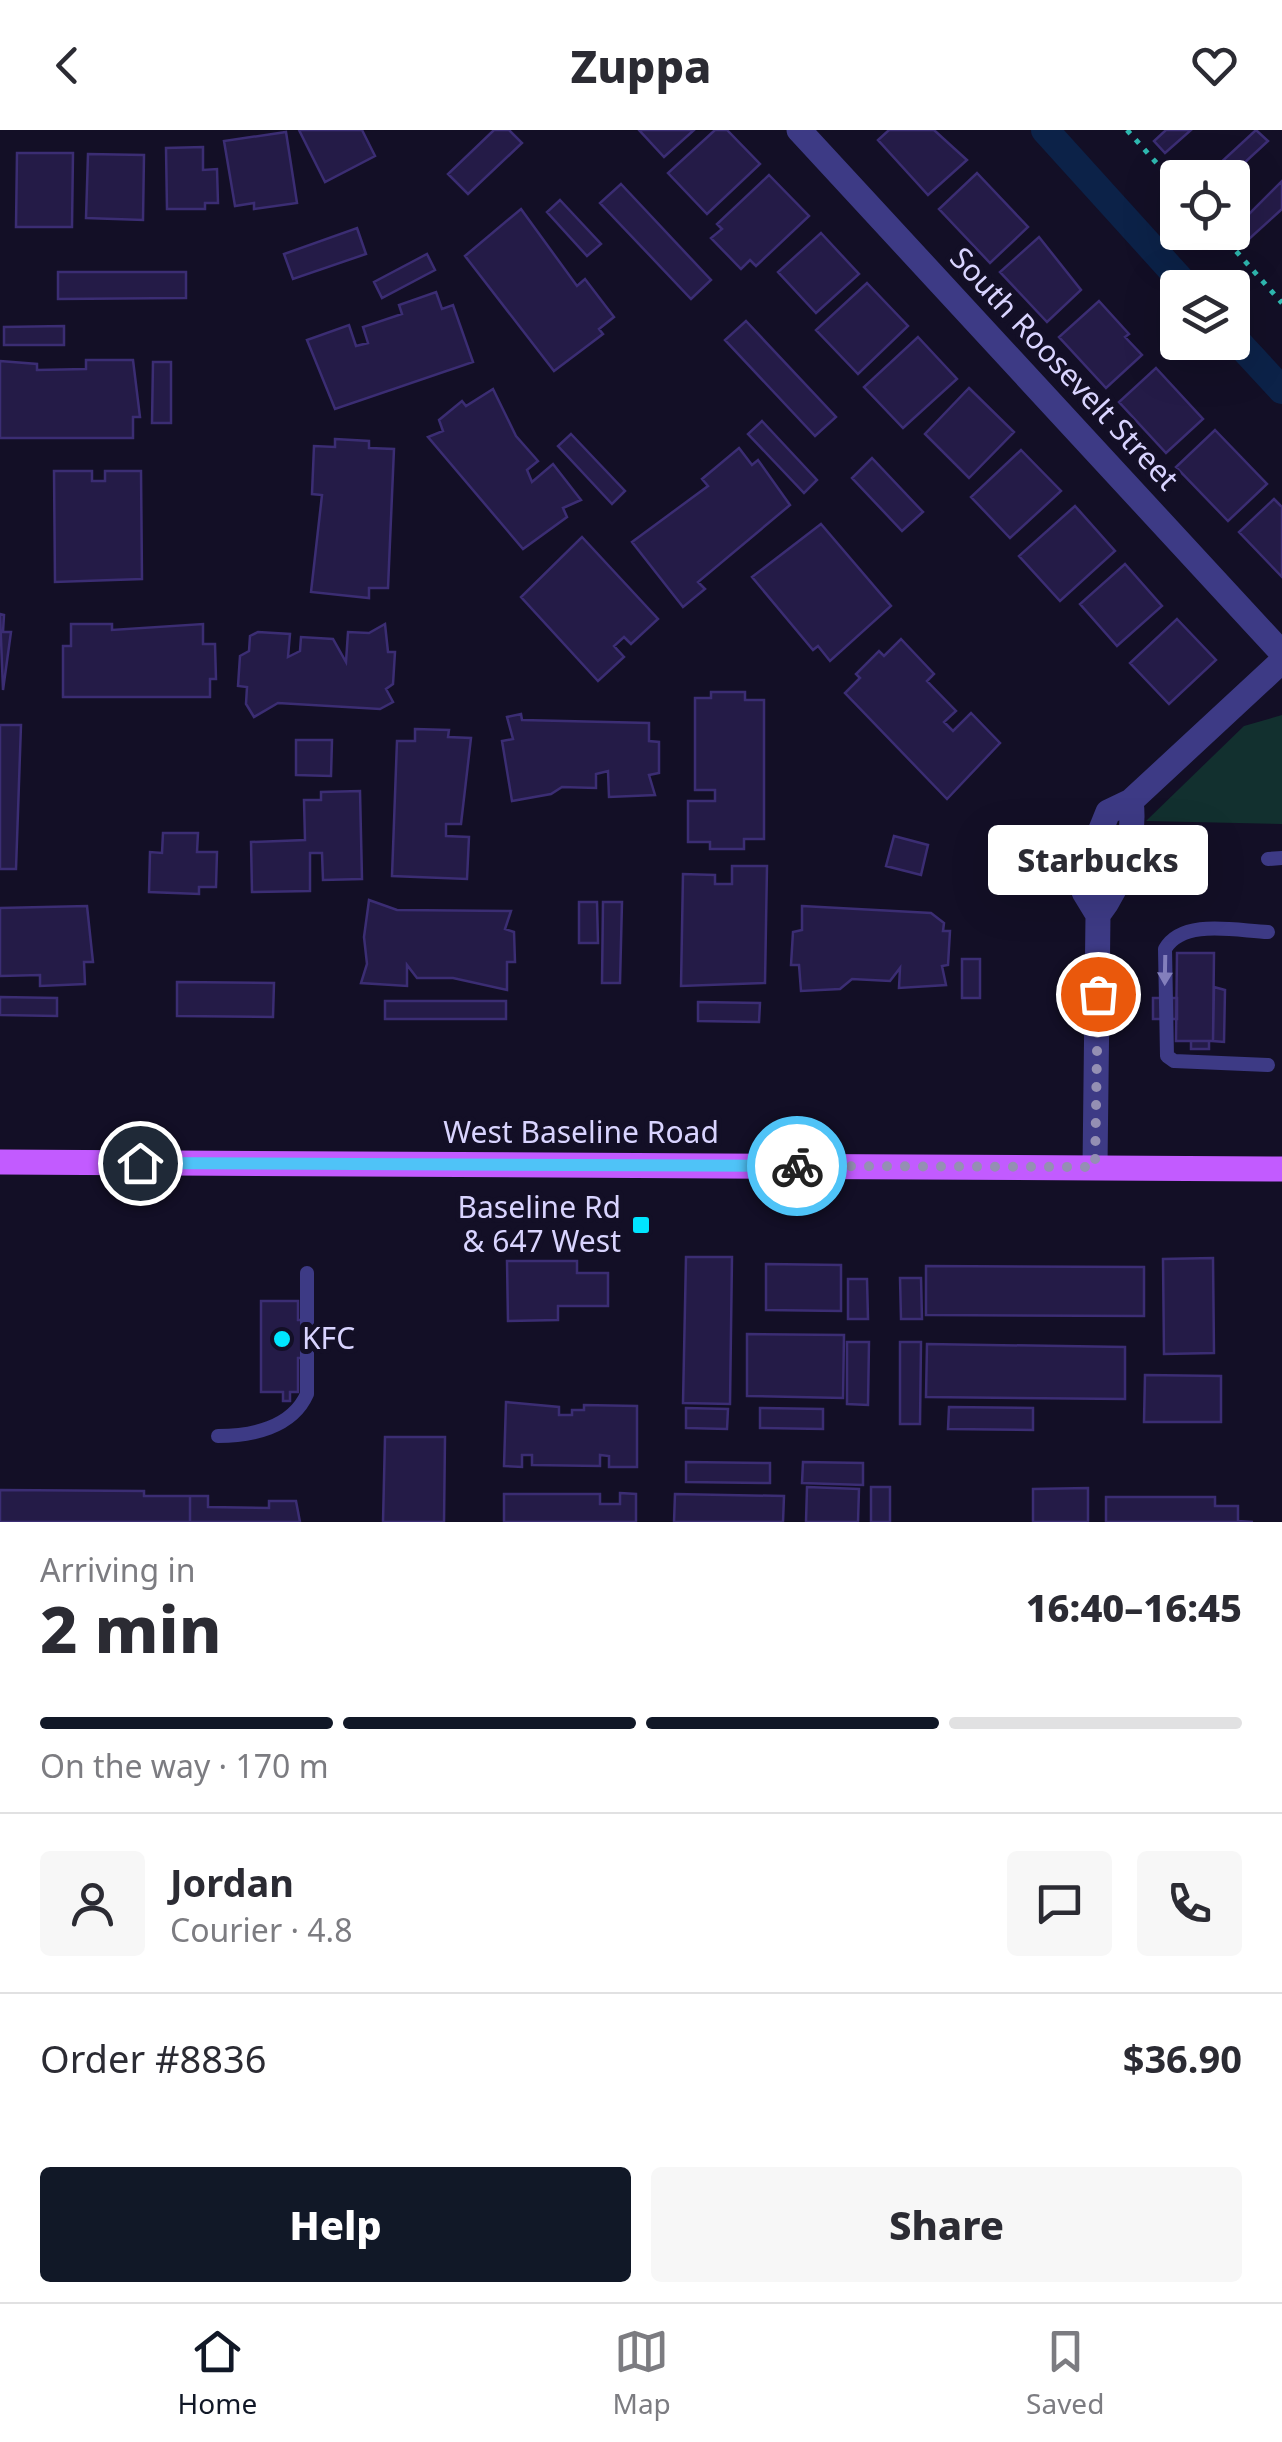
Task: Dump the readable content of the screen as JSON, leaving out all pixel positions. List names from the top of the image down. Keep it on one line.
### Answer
{"streets":{"main road":["West Baseline Road"],"street":["South Roosevelt Street"]},"places":{"other":["Starbucks","KFC"],"transit":["Baseline Rd & 647 West"]},"page":{"header":"Zuppa","bubble":"Starbucks","heading":["2 min","Arriving in","16:40–16:45"],"panel":["Jordan","Courier · 4.8","Order #8836","$36.90"],"bar":"On the way · 170 m","buttons":["Help","Share"],"tabs":["Home","Map","Saved"]}}
